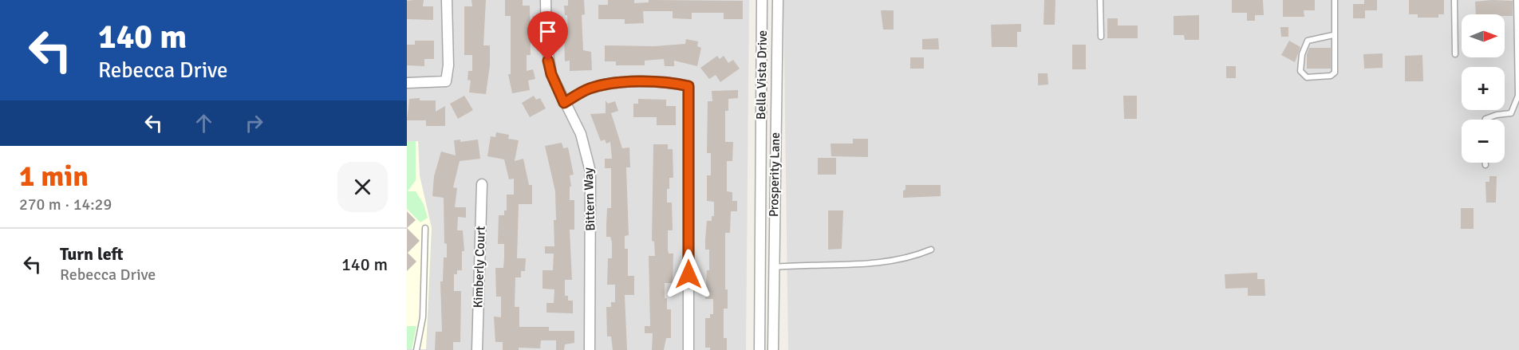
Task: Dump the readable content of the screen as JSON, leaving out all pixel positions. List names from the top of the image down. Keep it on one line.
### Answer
{"streets":{"street":["Bella Vista Drive","Prosperity Lane","Bittern Way","Kimberly Court"]},"north":"right","page":{"turn":["140 m","Rebecca Drive"],"map_buttons":["+","−"],"heading":["1 min","270 m · 14:29"],"list":[{"name":"Turn left","note":"Rebecca Drive","value":"140 m"}]}}
